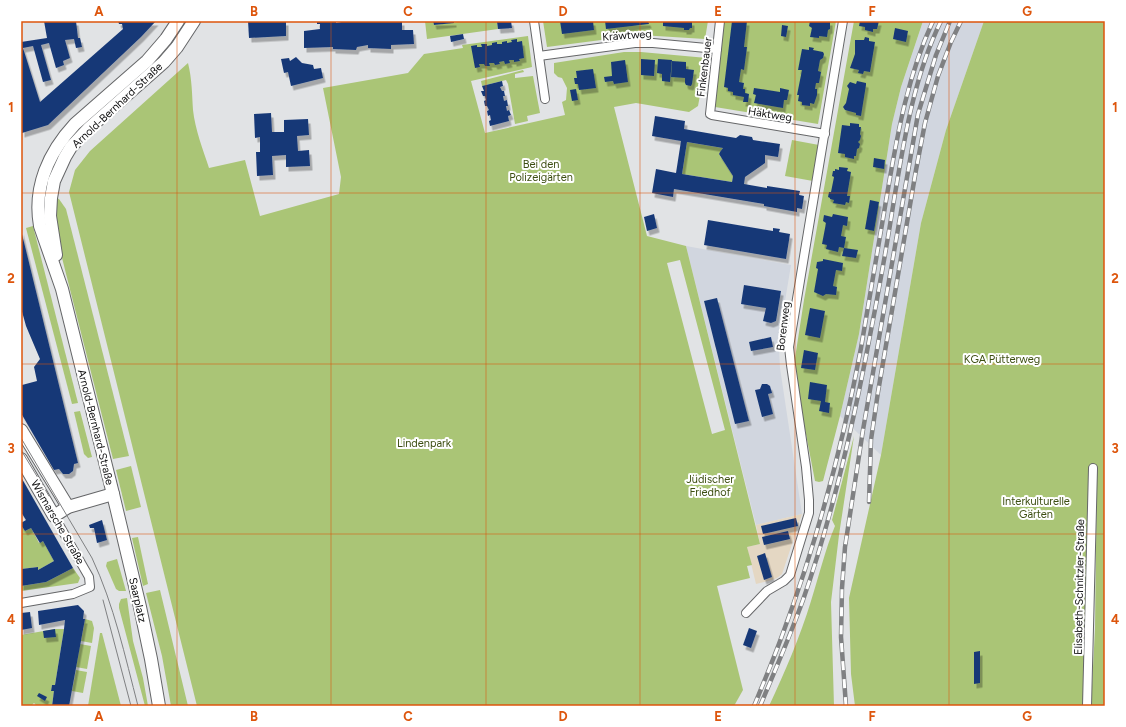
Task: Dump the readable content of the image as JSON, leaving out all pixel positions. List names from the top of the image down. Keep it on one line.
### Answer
{"streets":{"main road":["Arnold-Bernhard-Straße","Wismarsche Straße","Saarplatz"],"street":["Kräwtweg","Finkenbauer","Häktweg","Borenweg","Elisabeth-Schnitzler-Straße"]},"crossings":[["Kräwtweg","Finkenbauer"],["Finkenbauer","Häktweg"],["Arnold-Bernhard-Straße","Wismarsche Straße"],["Arnold-Bernhard-Straße","Saarplatz"],["Häktweg","Borenweg"],["Wismarsche Straße","Saarplatz"]],"parks":["Bei den Polizeigärten","KGA Pütterweg","Lindenpark","Jüdischer Friedhof","Interkulturelle Gärten"],"grid":{"columns":["A","B","C","D","E","F","G"],"rows":["1","2","3","4"]}}
